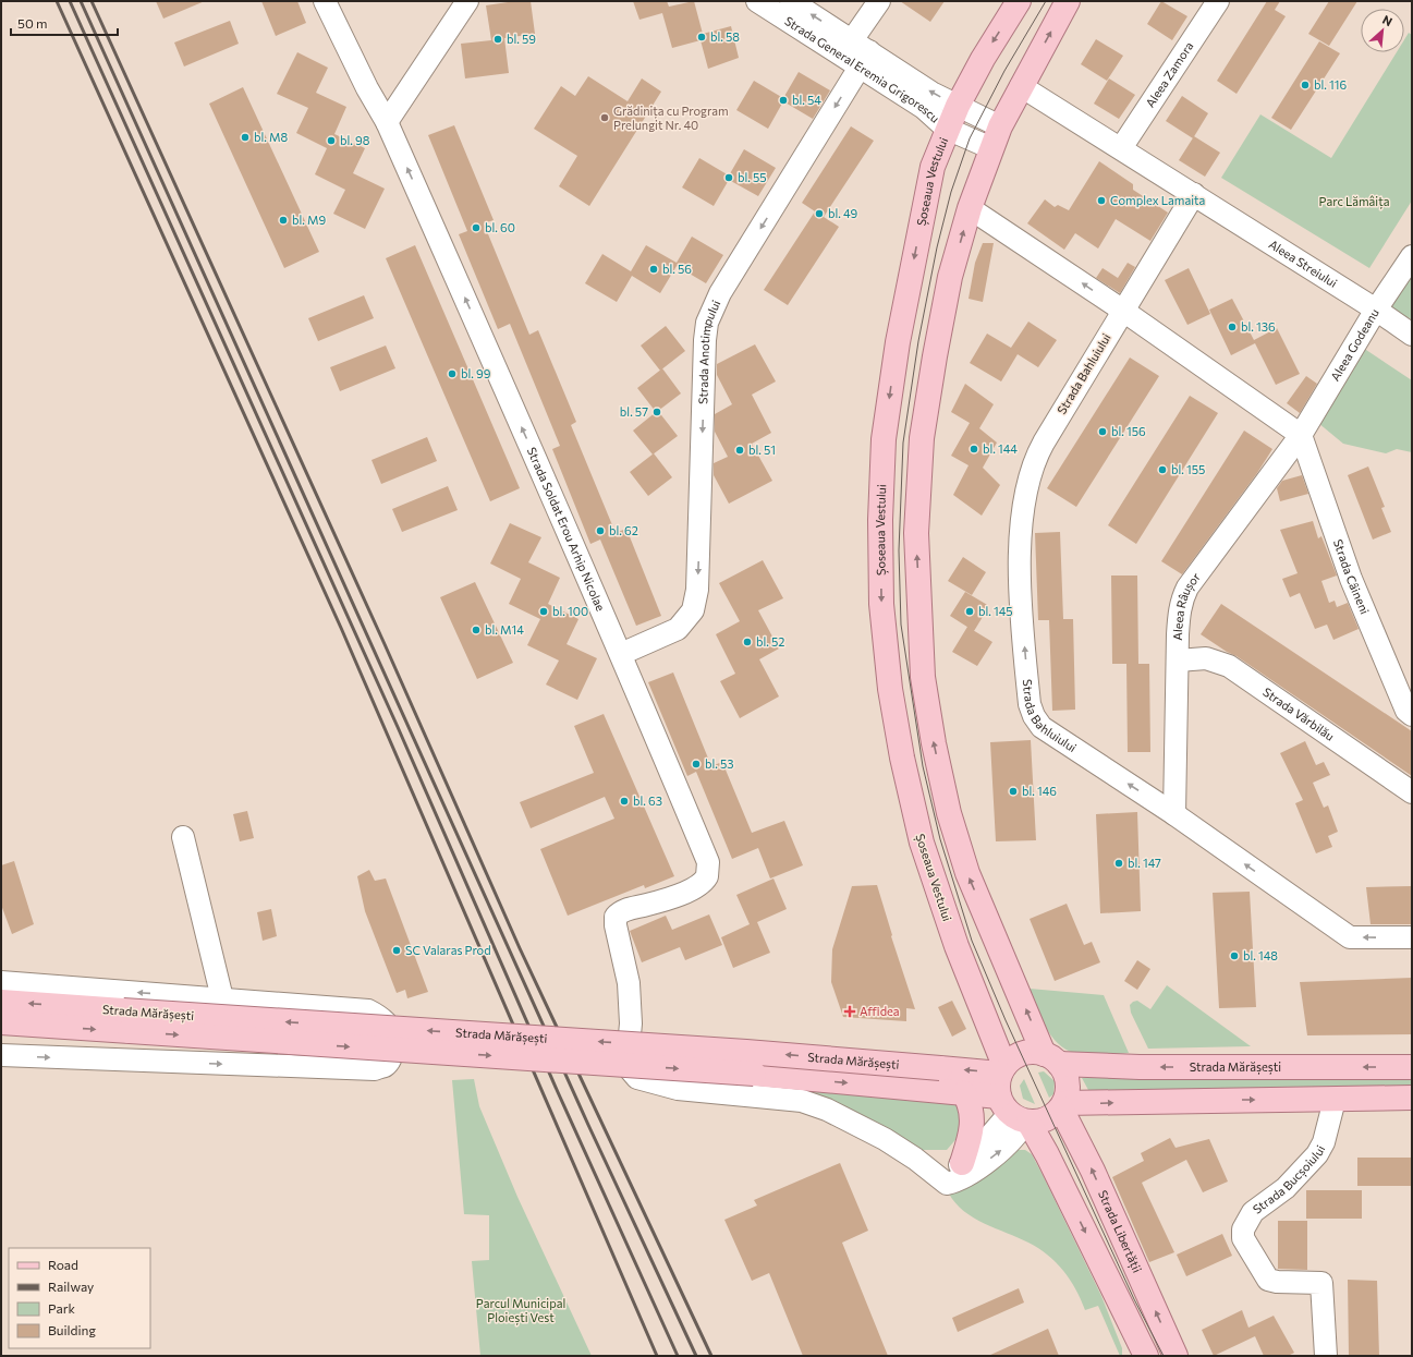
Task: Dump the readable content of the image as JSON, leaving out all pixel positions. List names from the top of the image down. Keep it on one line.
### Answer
{"streets":{"main road":["Șoseaua Vestului","Strada Mărășești","Strada Libertății"],"street":["Strada General Eremia Grigorescu","Aleea Zamora","Aleea Streiului","Aleea Godeanu","Strada Anotimpului","Strada Bahluiului","Strada Soldat Erou Arhip Nicolae","Strada Câineni","Aleea Râușor","Strada Vărbilău","Strada Bucșoiului"]},"crossings":[["Strada General Eremia Grigorescu","Șoseaua Vestului"],["Strada General Eremia Grigorescu","Strada Anotimpului"],["Aleea Zamora","Aleea Streiului"],["Șoseaua Vestului","Strada Mărășești"],["Șoseaua Vestului","Strada Libertății"],["Aleea Streiului","Aleea Godeanu"],["Aleea Godeanu","Strada Câineni"],["Aleea Godeanu","Aleea Râușor"],["Strada Anotimpului","Strada Soldat Erou Arhip Nicolae"],["Strada Bahluiului","Aleea Râușor"],["Strada Câineni","Aleea Râușor"],["Aleea Râușor","Strada Vărbilău"],["Strada Mărășești","Strada Libertății"]],"one_way":["Strada Anotimpului","Strada Soldat Erou Arhip Nicolae"],"parks":["Parc Lămâița","Parcul Municipal Ploiești Vest"],"places":{"other":["bl. 58","bl. 59","bl. 116","bl. 54","Grădinița cu Program Prelungit Nr. 40","bl. M8","bl. 98","bl. 55","Complex Lamaita","bl. 49","bl. M9","bl. 60","bl. 56","bl. 136","bl. 99","bl. 57","bl. 156","bl. 144","bl. 51","bl. 155","bl. 62","bl. 100","bl. 145","bl. M14","bl. 52","bl. 53","bl. 146","bl. 63","bl. 147","SC Valaras Prod","bl. 148"],"health":["Affidea"]},"legend":["Road","Railway","Park","Building"],"scale_bar":"50 m","north":"top right"}
